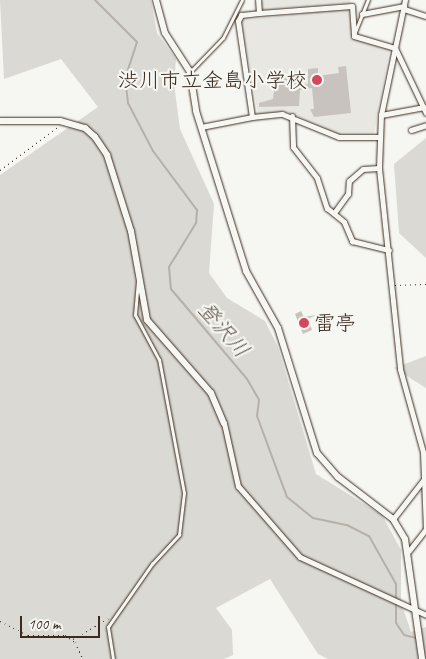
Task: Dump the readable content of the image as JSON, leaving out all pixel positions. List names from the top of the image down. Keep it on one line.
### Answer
{"water":["登沢川"],"places":["渋川市立金島小学校","雷亭"],"scale_bar":"100 m"}
